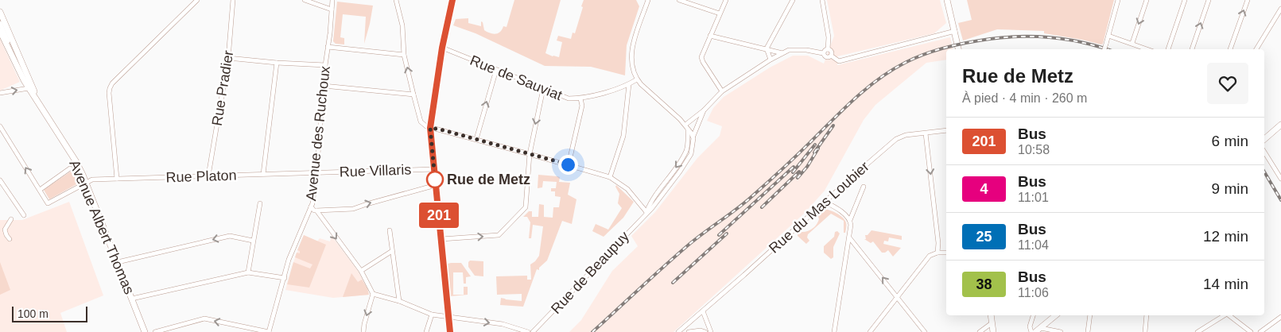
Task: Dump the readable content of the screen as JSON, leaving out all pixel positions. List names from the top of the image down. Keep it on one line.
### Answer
{"streets":{"street":["Rue de Sauviat","Rue Pradier","Avenue des Ruchoux","Rue Villaris","Rue Platon","Rue du Mas Loubier","Avenue Albert Thomas","Rue de Beaupuy"]},"crossings":[["Rue de Sauviat","Rue de Beaupuy"],["Rue Pradier","Rue Platon"],["Avenue des Ruchoux","Rue Villaris"],["Avenue des Ruchoux","Rue Platon"],["Rue Villaris","Rue Platon"],["Rue Platon","Avenue Albert Thomas"]],"places":["Rue de Metz"],"lines":["bus line 201"],"scale_bar":"100 m","page":{"on_map":"201","heading":["Rue de Metz","À pied · 4 min · 260 m"],"list":[{"mark":"201","name":"Bus","note":"10:58","value":"6 min"},{"mark":"4","name":"Bus","note":"11:01","value":"9 min"},{"mark":"25","name":"Bus","note":"11:04","value":"12 min"},{"mark":"38","name":"Bus","note":"11:06","value":"14 min"}],"scale":"100 m"}}
